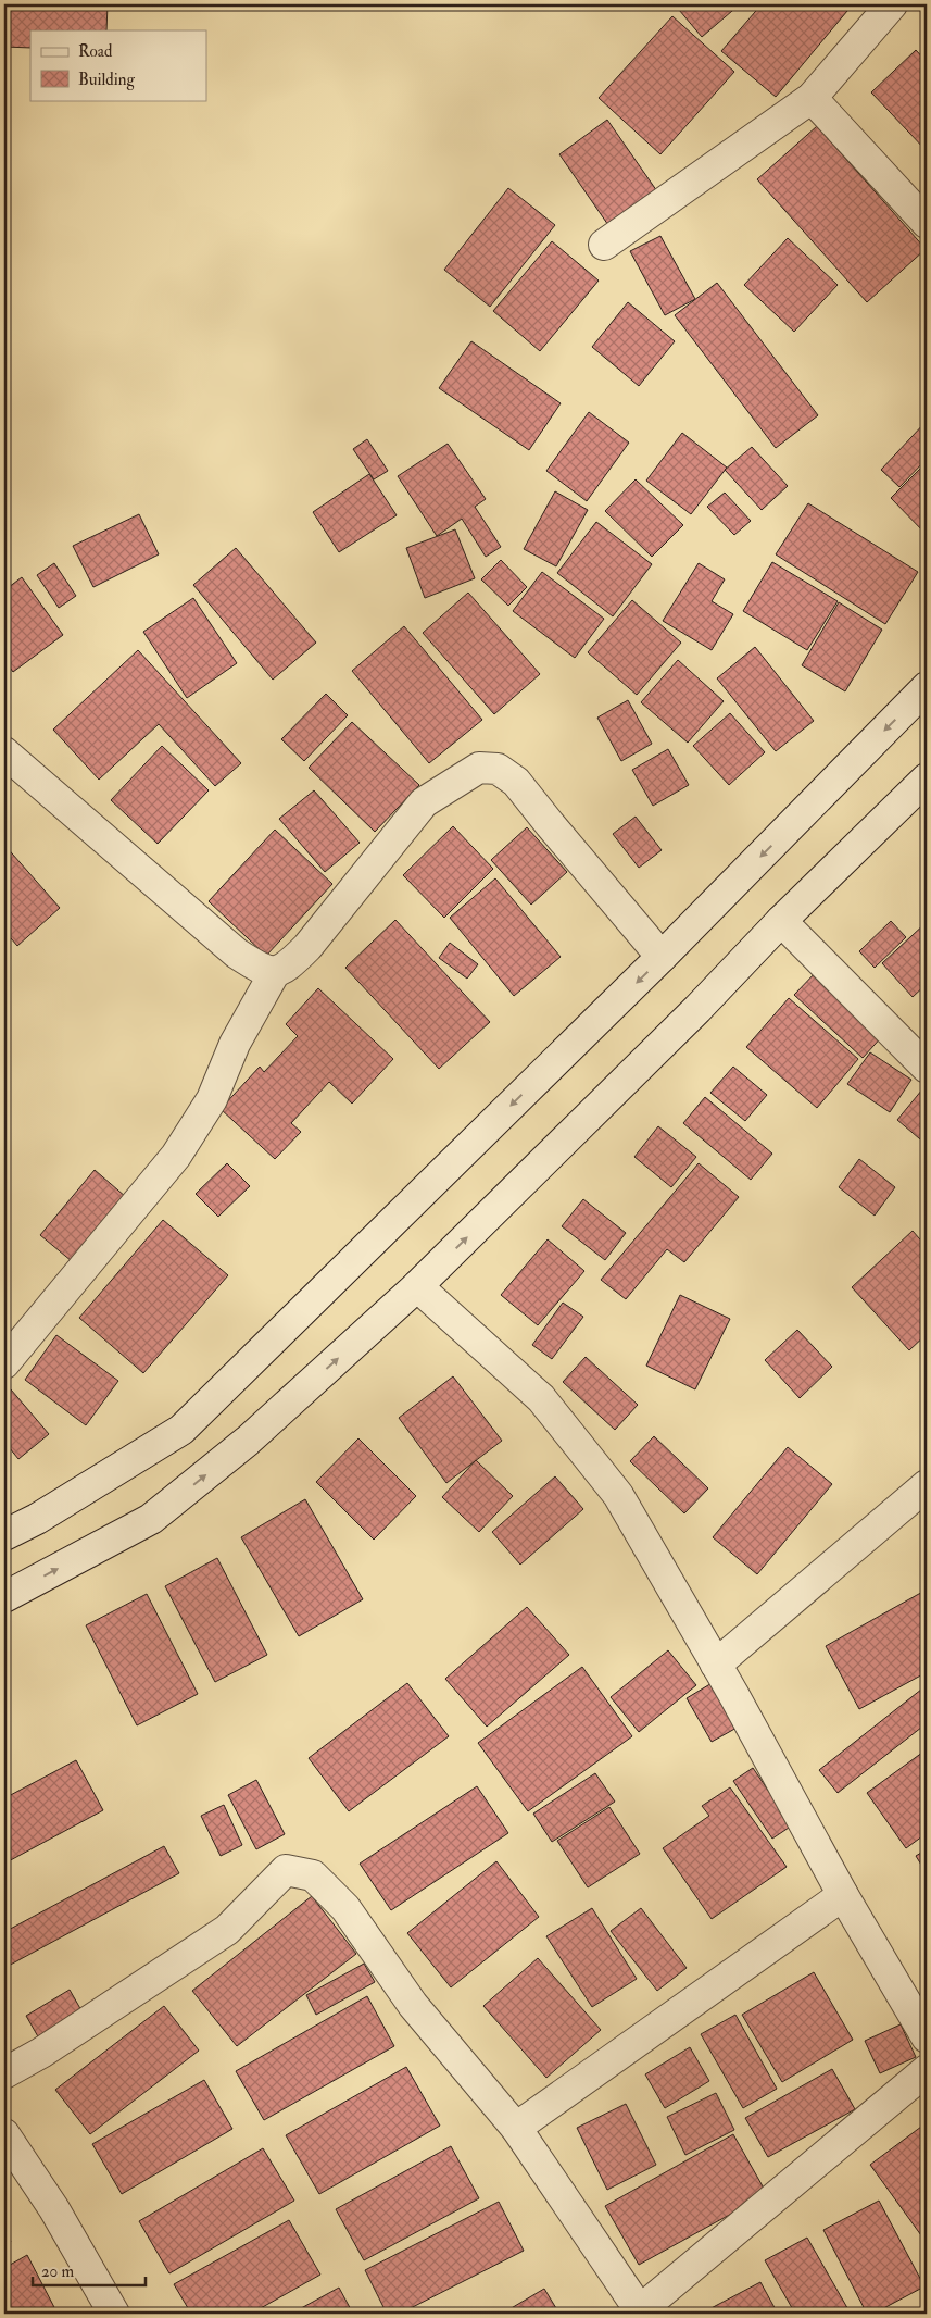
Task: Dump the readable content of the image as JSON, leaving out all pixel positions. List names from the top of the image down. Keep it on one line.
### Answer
{"legend":["Road","Building"],"scale_bar":"20 m"}
